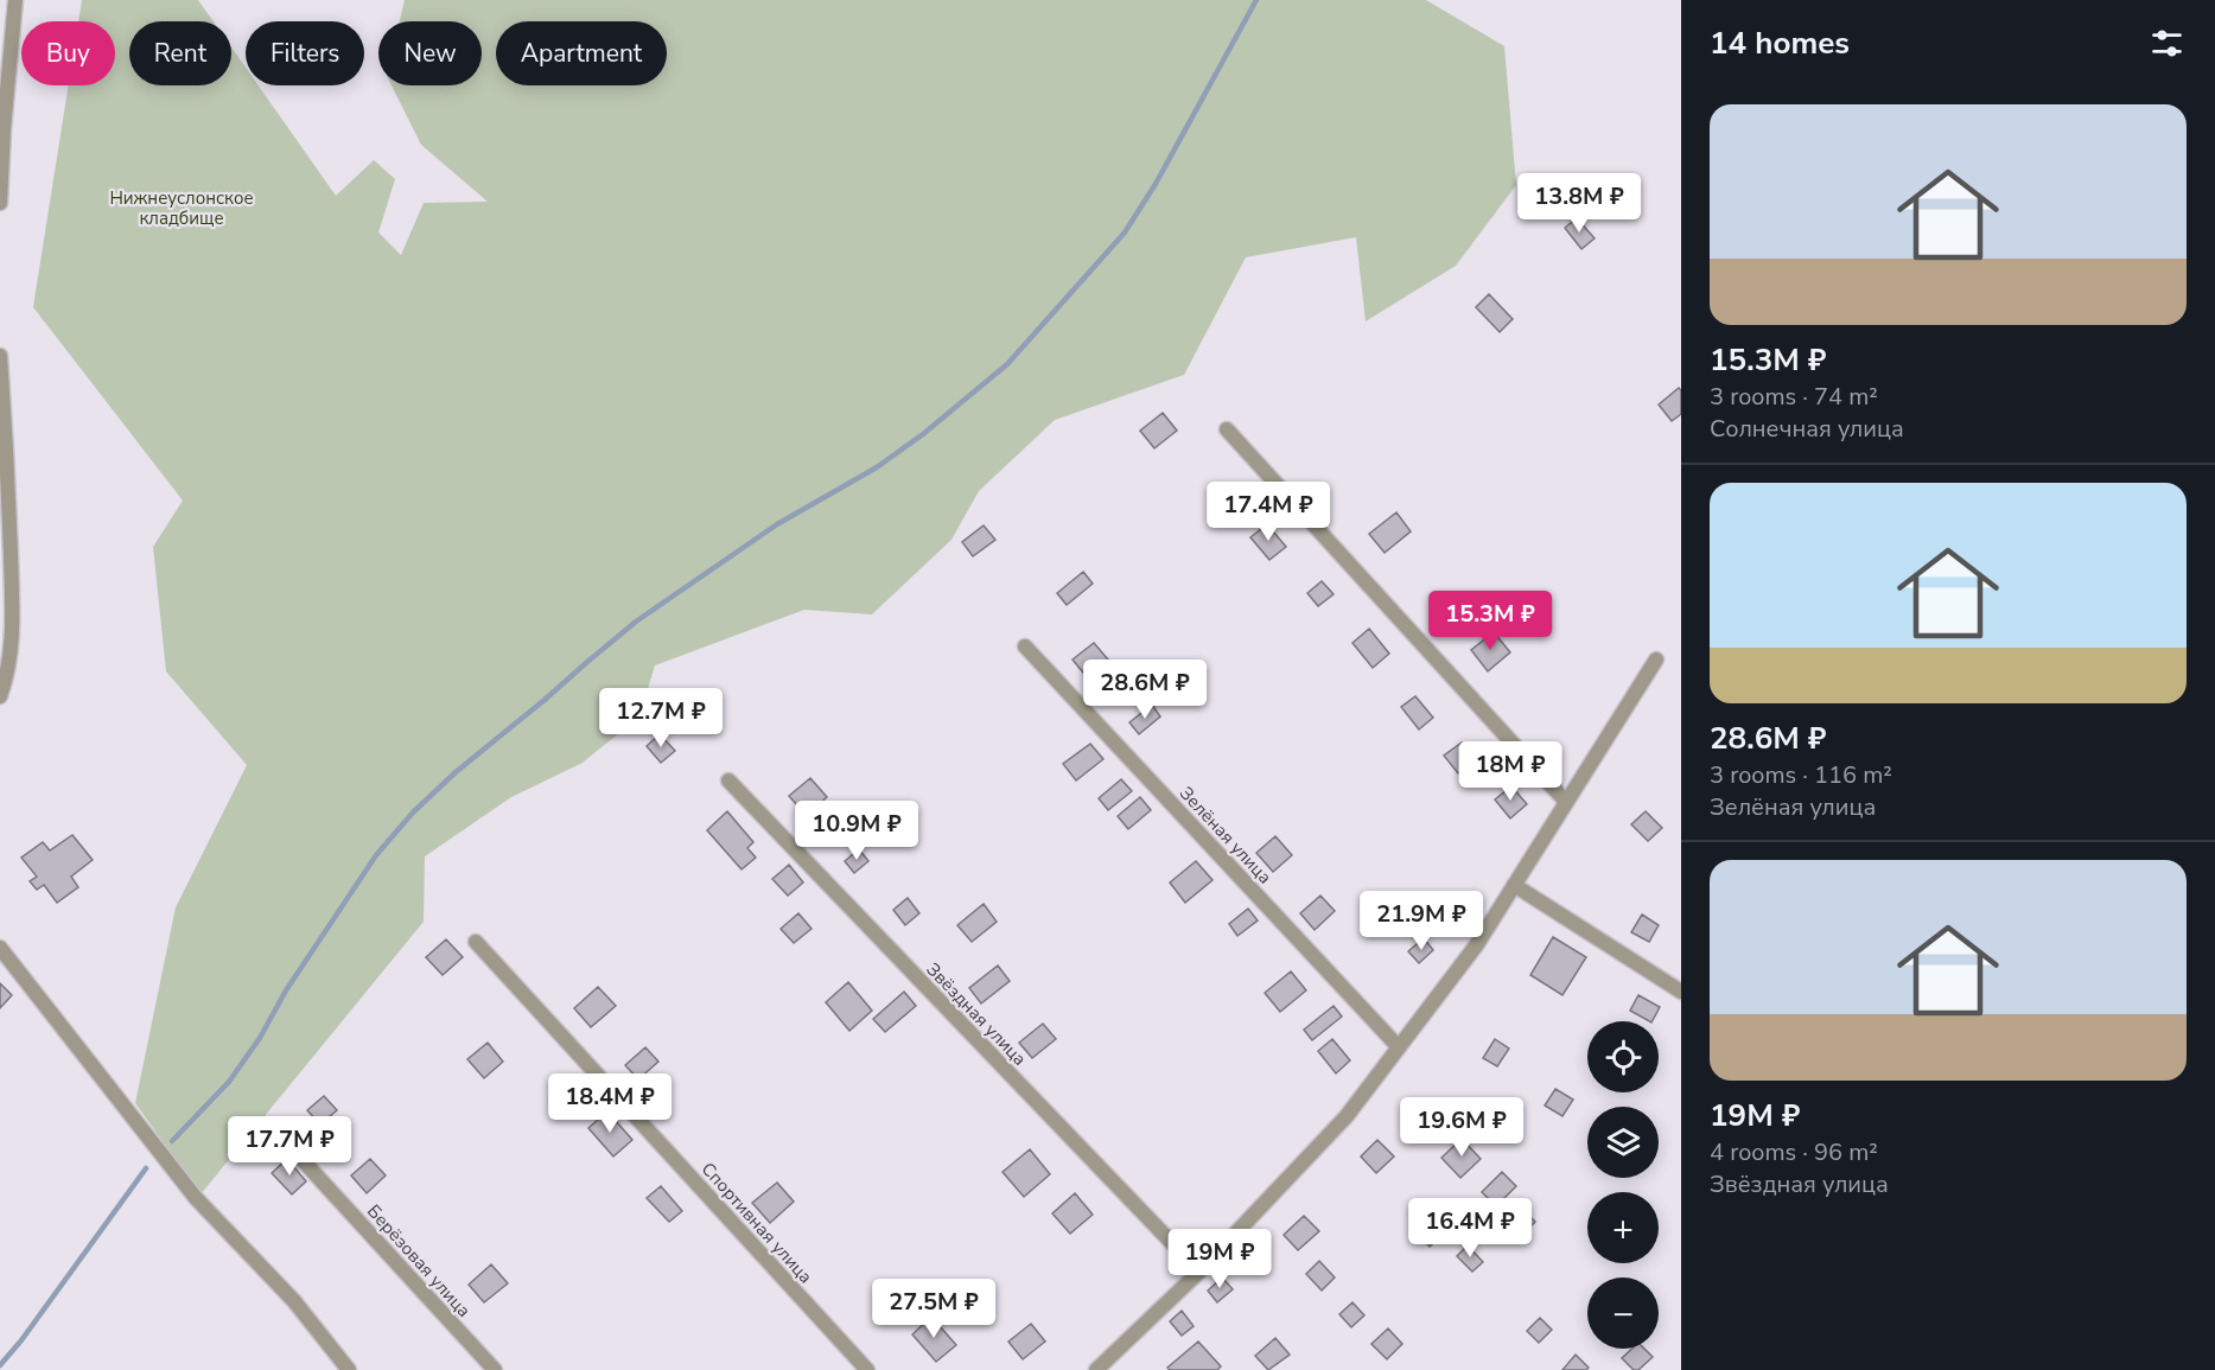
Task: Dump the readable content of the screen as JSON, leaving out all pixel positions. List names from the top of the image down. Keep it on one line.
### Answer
{"streets":{"street":["Зелёная улица","Звёздная улица","Спортивная улица","Берёзовая улица"]},"parks":["Нижнеуслонское кладбище"],"page":{"heading":"14 homes","chip":["Buy","Rent","Filters","New","Apartment"],"list":[{"name":"15.3M ₽","note":"3 rooms · 74 m² · Солнечная улица"},{"name":"28.6M ₽","note":"3 rooms · 116 m² · Зелёная улица"},{"name":"19M ₽","note":"4 rooms · 96 m² · Звёздная улица"}],"price":["13.8M ₽","17.4M ₽","15.3M ₽","28.6M ₽","12.7M ₽","18M ₽","10.9M ₽","21.9M ₽","18.4M ₽","19.6M ₽","17.7M ₽","16.4M ₽","19M ₽","27.5M ₽"],"map_buttons":["+","−"]}}
